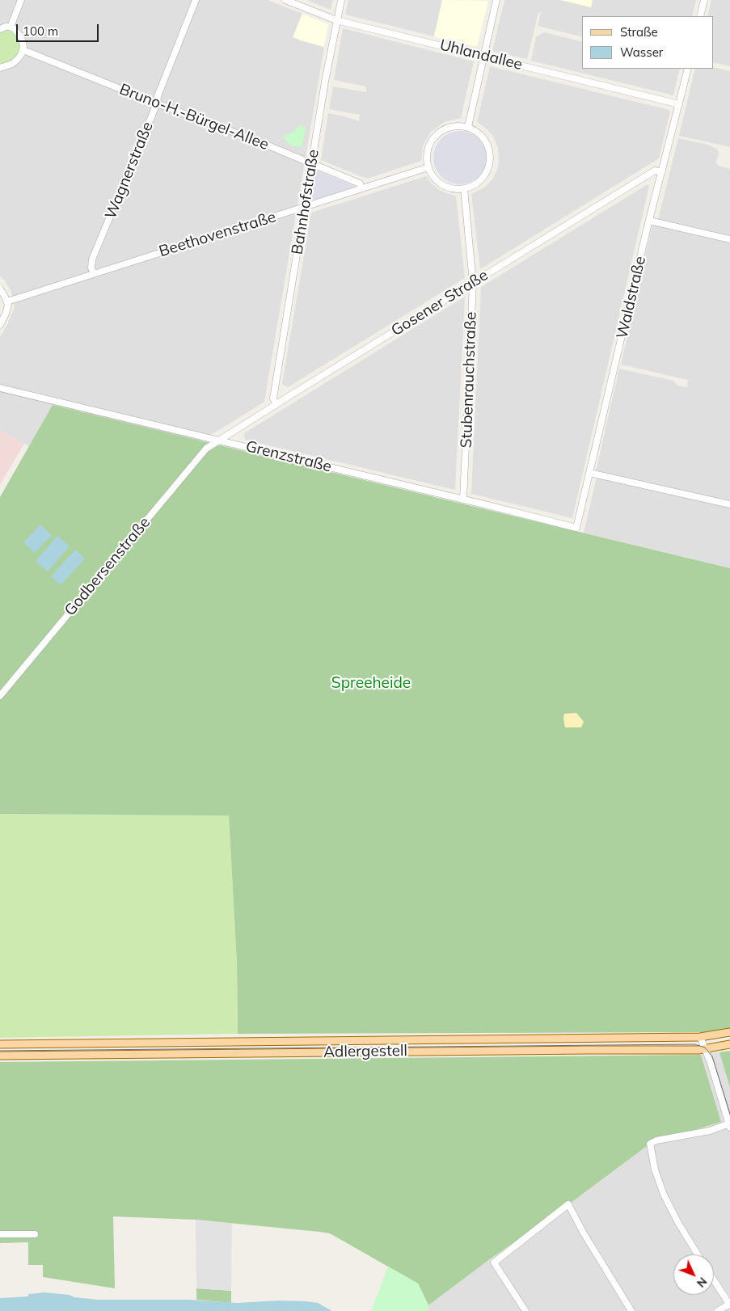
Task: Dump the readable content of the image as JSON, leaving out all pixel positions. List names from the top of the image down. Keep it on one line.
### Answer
{"streets":{"main road":["Adlergestell"],"street":["Uhlandallee","Bruno-H.-Bürgel-Allee","Wagnerstraße","Bahnhofstraße","Beethovenstraße","Waldstraße","Gosener Straße","Stubenrauchstraße","Grenzstraße","Godbersenstraße"]},"crossings":[["Uhlandallee","Bahnhofstraße"],["Uhlandallee","Waldstraße"],["Bruno-H.-Bürgel-Allee","Wagnerstraße"],["Bruno-H.-Bürgel-Allee","Bahnhofstraße"],["Bruno-H.-Bürgel-Allee","Beethovenstraße"],["Wagnerstraße","Beethovenstraße"],["Bahnhofstraße","Beethovenstraße"],["Bahnhofstraße","Gosener Straße"],["Beethovenstraße","Stubenrauchstraße"],["Waldstraße","Gosener Straße"],["Waldstraße","Grenzstraße"],["Gosener Straße","Stubenrauchstraße"],["Gosener Straße","Grenzstraße"],["Gosener Straße","Godbersenstraße"],["Stubenrauchstraße","Grenzstraße"],["Grenzstraße","Godbersenstraße"]],"parks":["Spreeheide"],"legend":["Straße","Wasser"],"scale_bar":"100 m","north":"bottom right"}
